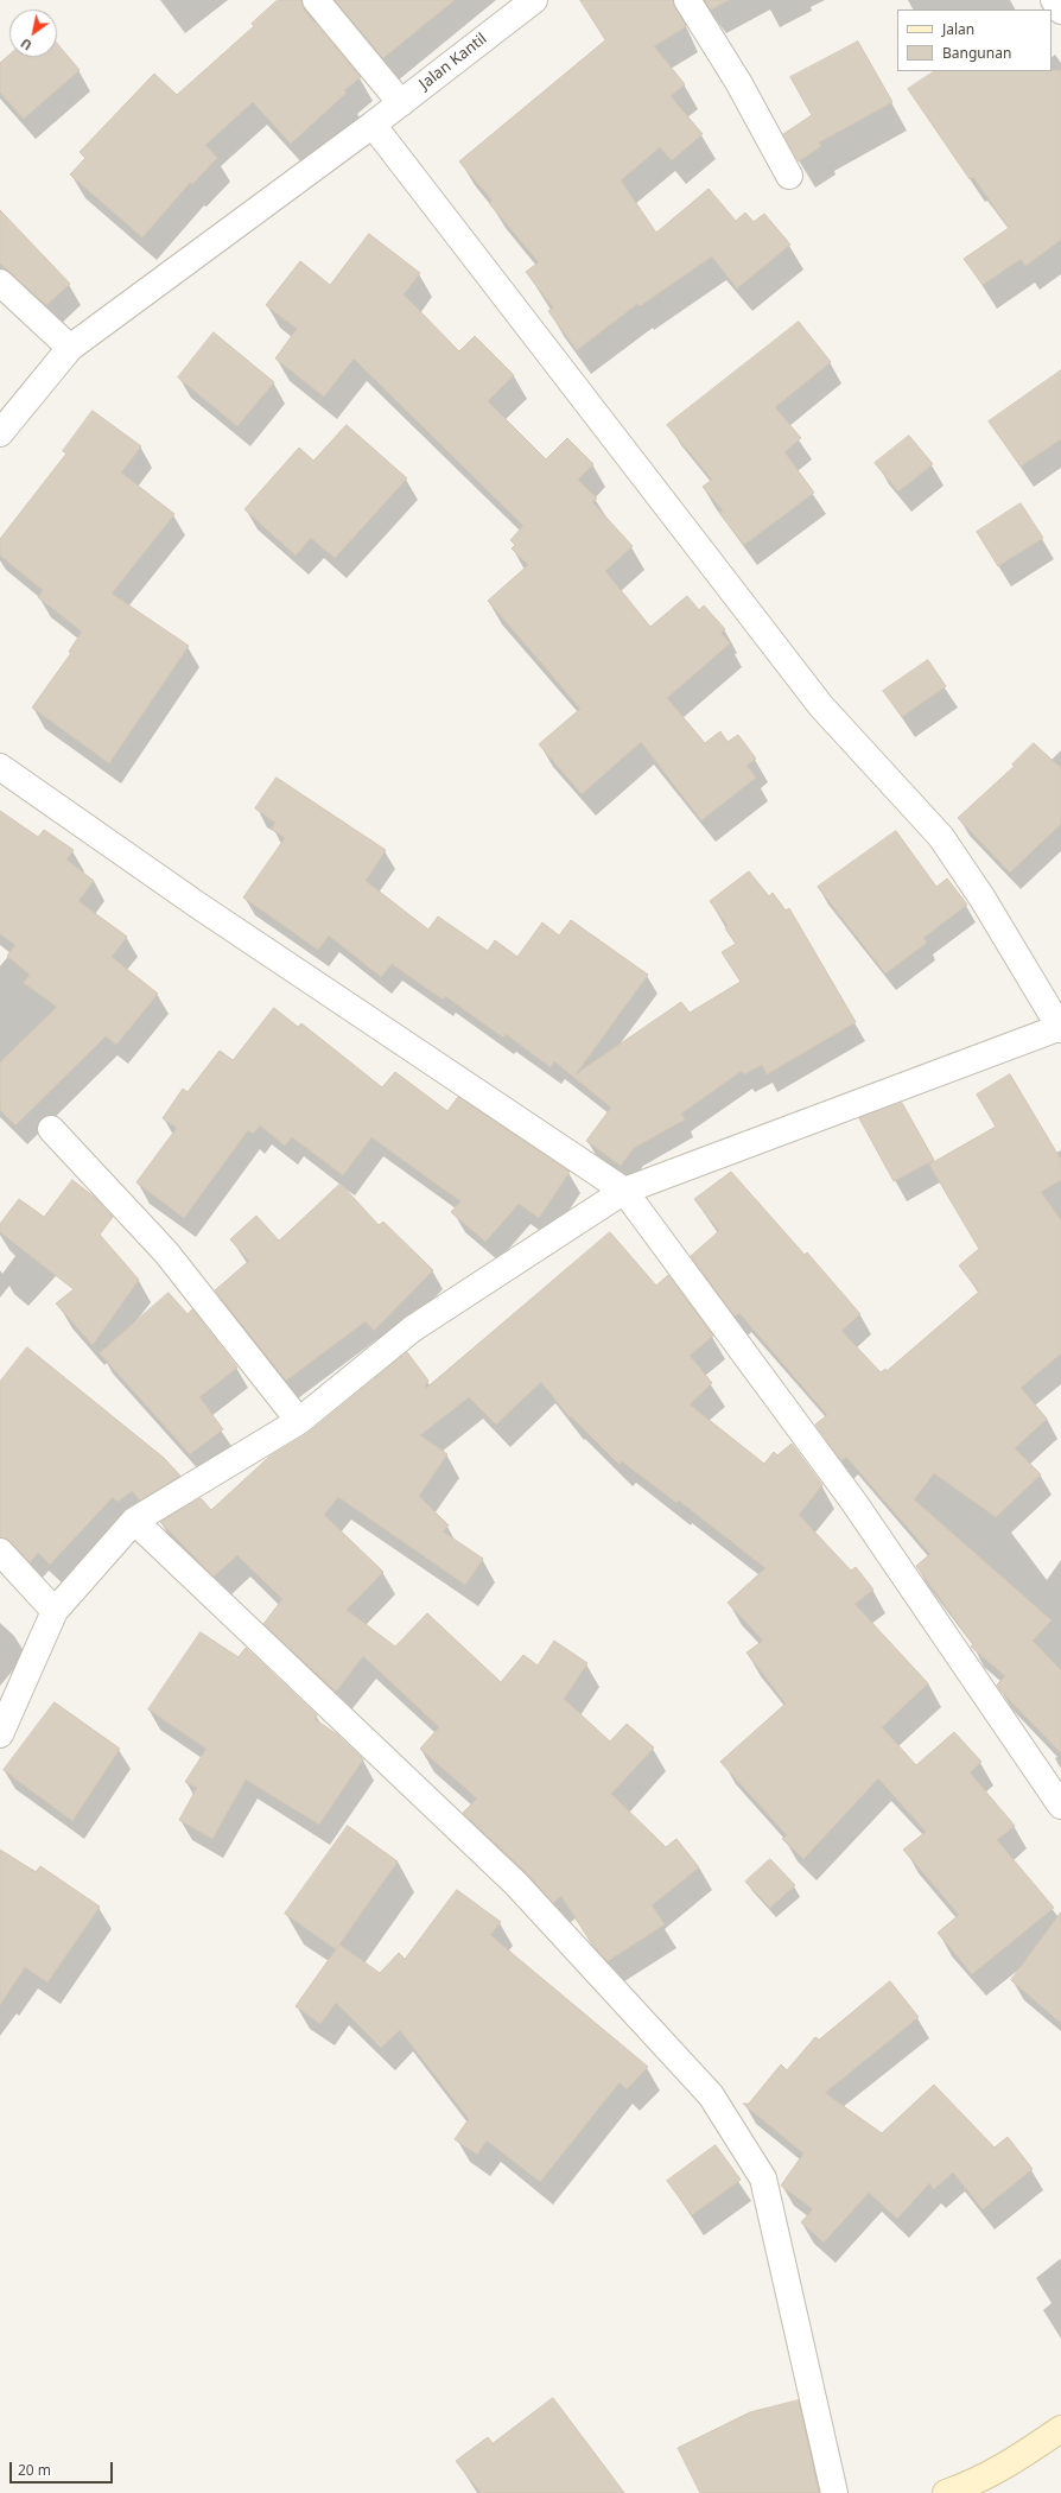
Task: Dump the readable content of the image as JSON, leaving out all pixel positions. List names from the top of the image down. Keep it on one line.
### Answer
{"streets":{"street":["Jalan Kantil"]},"legend":["Jalan","Bangunan"],"scale_bar":"20 m","north":"bottom left"}
